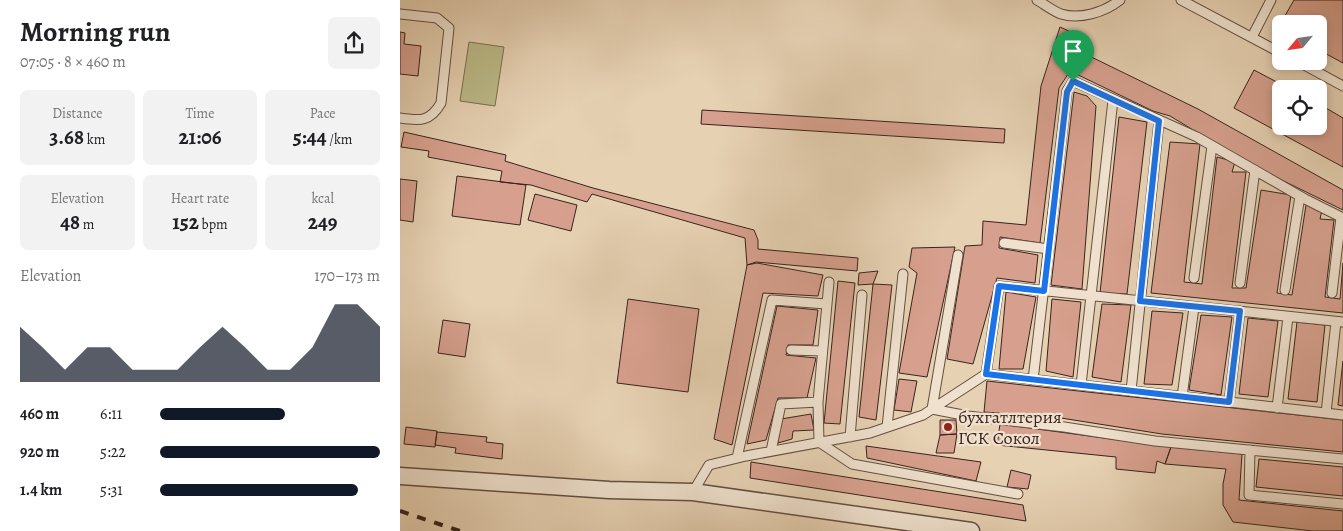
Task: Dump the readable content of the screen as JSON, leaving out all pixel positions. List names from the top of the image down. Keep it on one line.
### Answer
{"places":["бухгатлтерия ГСК Сокол"],"north":"bottom left","page":{"heading":["Morning run","07:05 · 8 × 460 m"],"stats":[["Distance","3.68 km"],["Time","21:06"],["Pace","5:44 /km"],["Elevation","48 m"],["Heart rate","152 bpm"],["kcal","249"]],"chart":["Elevation","170–173 m"],"list":[{"name":"460 m","note":"6:11"},{"name":"920 m","note":"5:22"},{"name":"1.4 km","note":"5:31"}]}}
